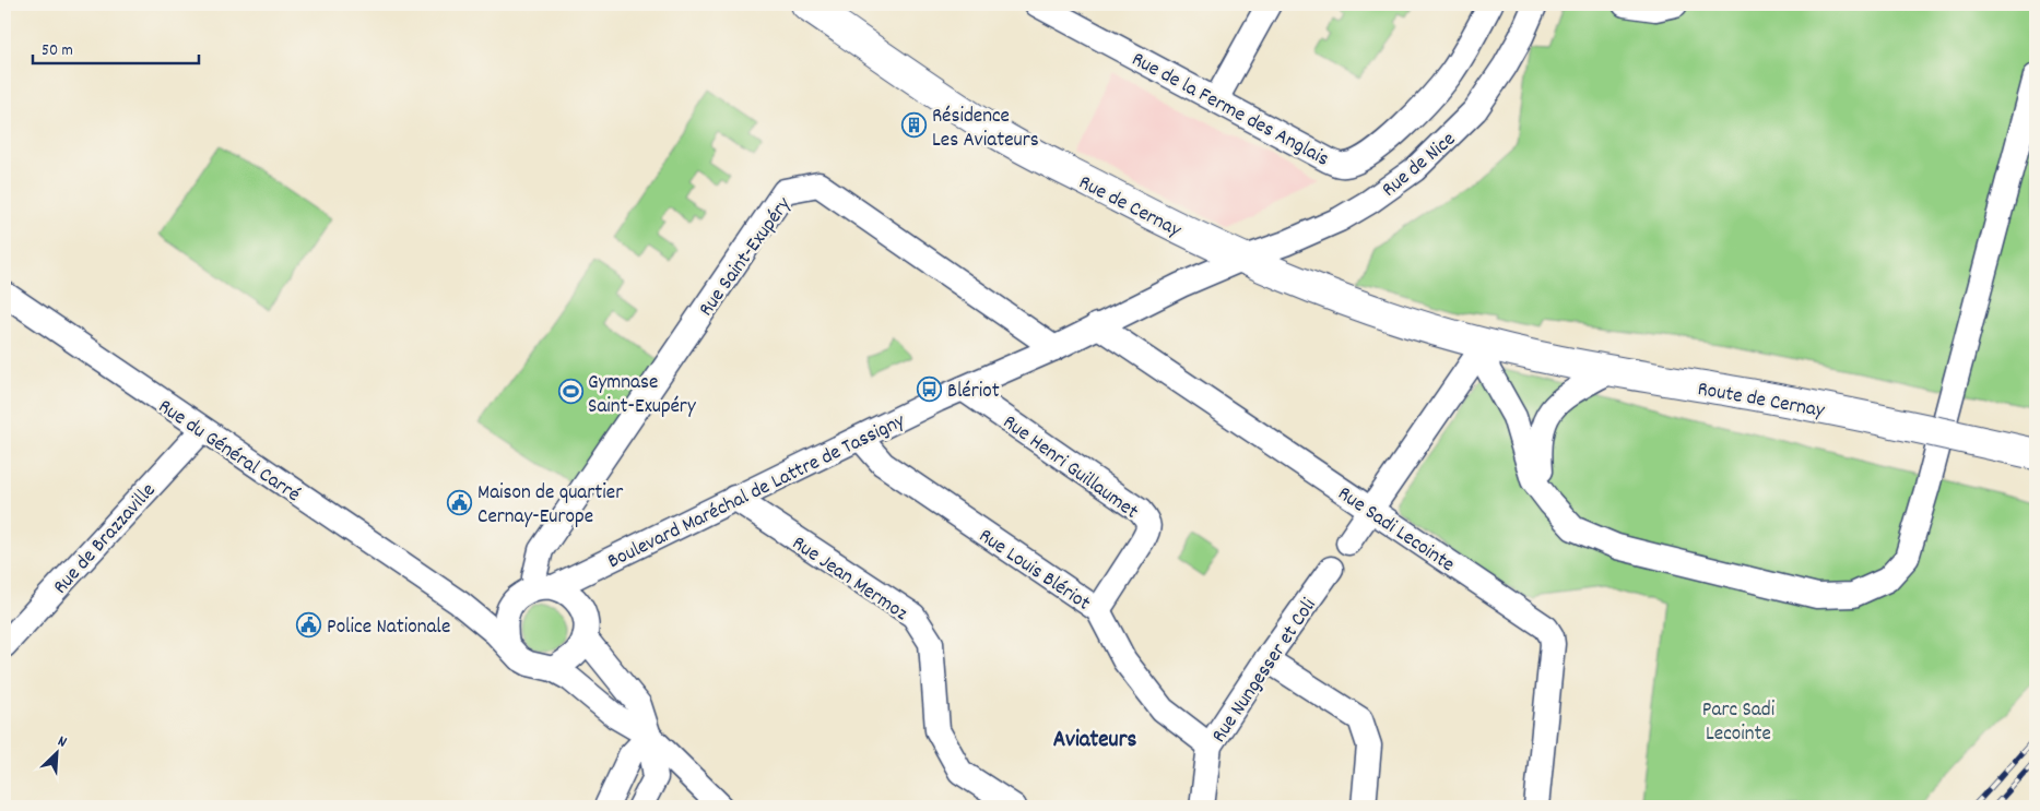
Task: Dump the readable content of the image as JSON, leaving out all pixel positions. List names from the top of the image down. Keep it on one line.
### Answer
{"streets":{"main road":["Rue de Cernay","Route de Cernay"],"street":["Rue de la Ferme des Anglais","Rue de Nice","Rue Saint-Exupéry","Rue du Général Carré","Rue Henri Guillaumet","Boulevard Maréchal de Lattre de Tassigny","Rue Sadi Lecointe","Rue de Brazzaville","Rue Louis Blériot","Rue Jean Mermoz","Rue Nungesser et Coli"]},"crossings":[["Rue de Nice","Rue de Cernay"],["Rue de Nice","Boulevard Maréchal de Lattre de Tassigny"],["Rue de Cernay","Route de Cernay"],["Rue de Cernay","Boulevard Maréchal de Lattre de Tassigny"],["Rue Saint-Exupéry","Rue du Général Carré"],["Rue Saint-Exupéry","Boulevard Maréchal de Lattre de Tassigny"],["Rue du Général Carré","Boulevard Maréchal de Lattre de Tassigny"],["Rue du Général Carré","Rue de Brazzaville"],["Rue Henri Guillaumet","Boulevard Maréchal de Lattre de Tassigny"],["Rue Henri Guillaumet","Rue Louis Blériot"],["Boulevard Maréchal de Lattre de Tassigny","Rue Sadi Lecointe"],["Boulevard Maréchal de Lattre de Tassigny","Rue Louis Blériot"],["Boulevard Maréchal de Lattre de Tassigny","Rue Jean Mermoz"],["Rue Louis Blériot","Rue Nungesser et Coli"]],"districts":["Aviateurs"],"parks":["Parc Sadi Lecointe"],"places":{"building":["Résidence Les Aviateurs"],"bus stop":["Blériot"],"sports":["Gymnase Saint-Exupéry"],"public building":["Maison de quartier Cernay-Europe","Police Nationale"]},"scale_bar":"50 m","north":"top right"}
